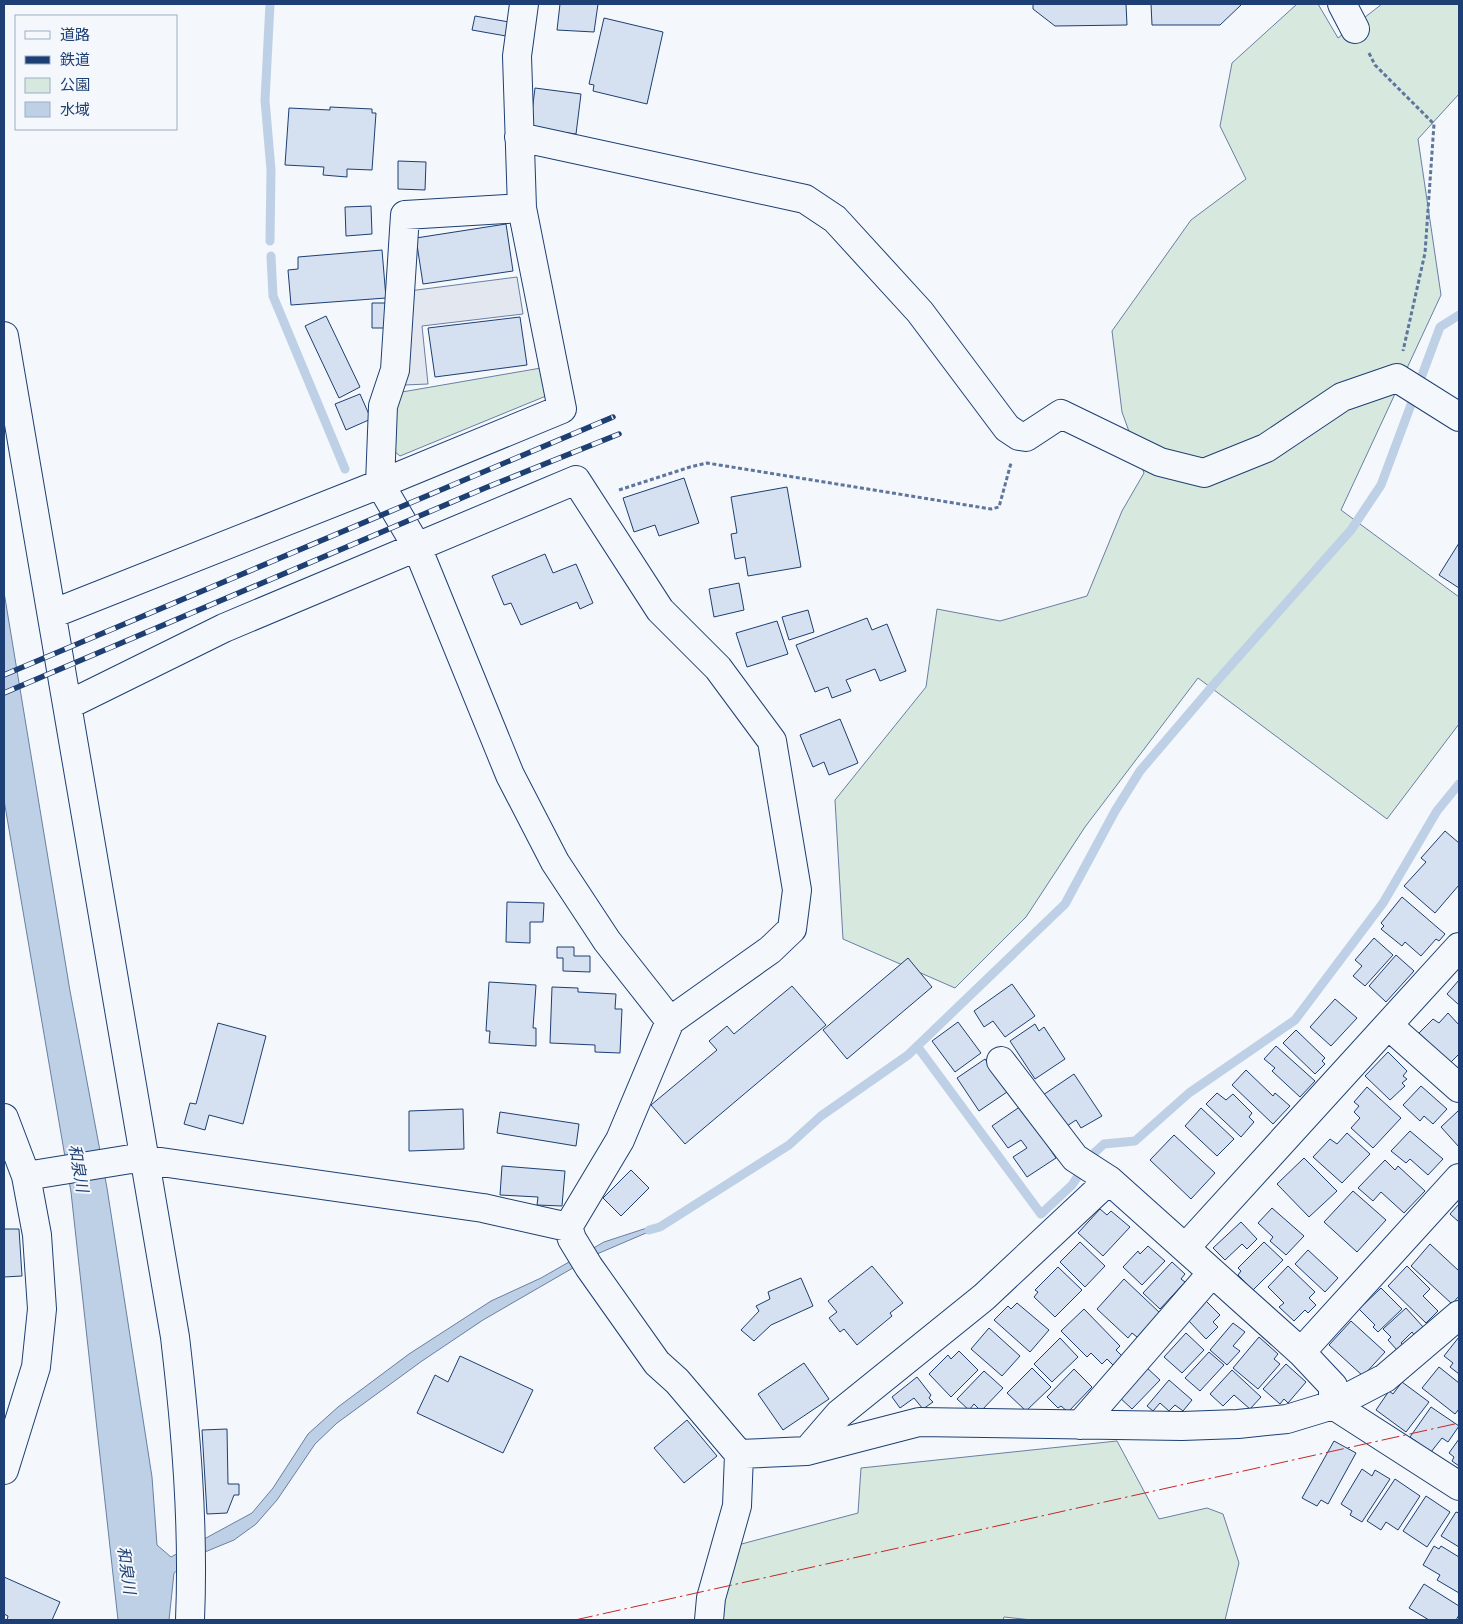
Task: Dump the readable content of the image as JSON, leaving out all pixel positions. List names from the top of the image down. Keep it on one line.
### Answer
{"water":["和泉川"],"legend":["道路","鉄道","公園","水域"]}
